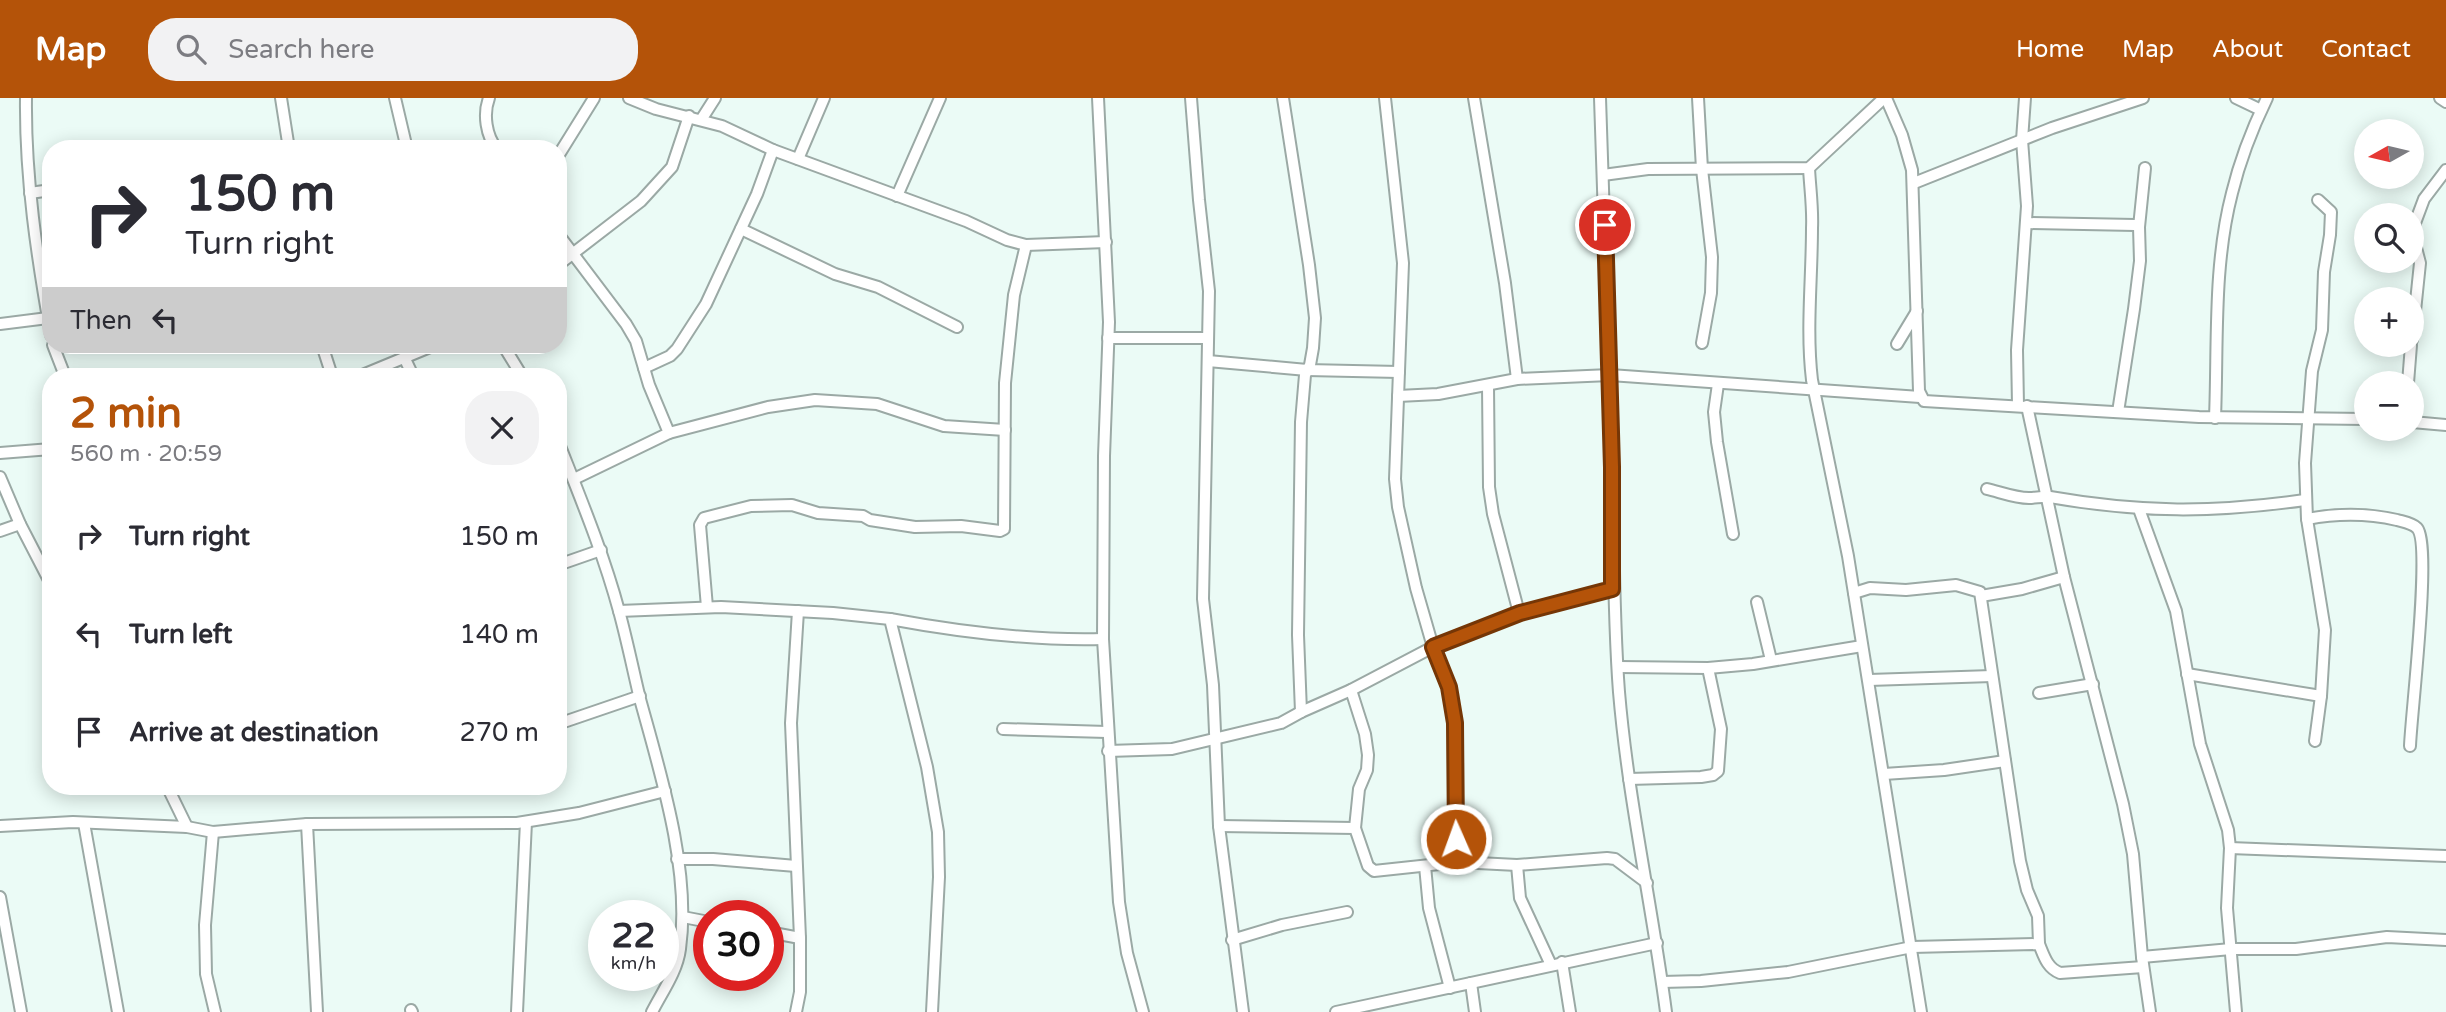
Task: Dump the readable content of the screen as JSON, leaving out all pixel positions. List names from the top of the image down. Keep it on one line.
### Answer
{"north":"left","page":{"header":"Map","search":"Search here","nav":["Home","Map","About","Contact"],"map_buttons":["+","−"],"turn":["150 m","Turn right"],"then":"Then","heading":["2 min","560 m · 20:59"],"list":[{"name":"Turn right","value":"150 m"},{"name":"Turn left","value":"140 m"},{"name":"Arrive at destination","value":"270 m"}],"speed":"22 km/h","limit":"30"}}
